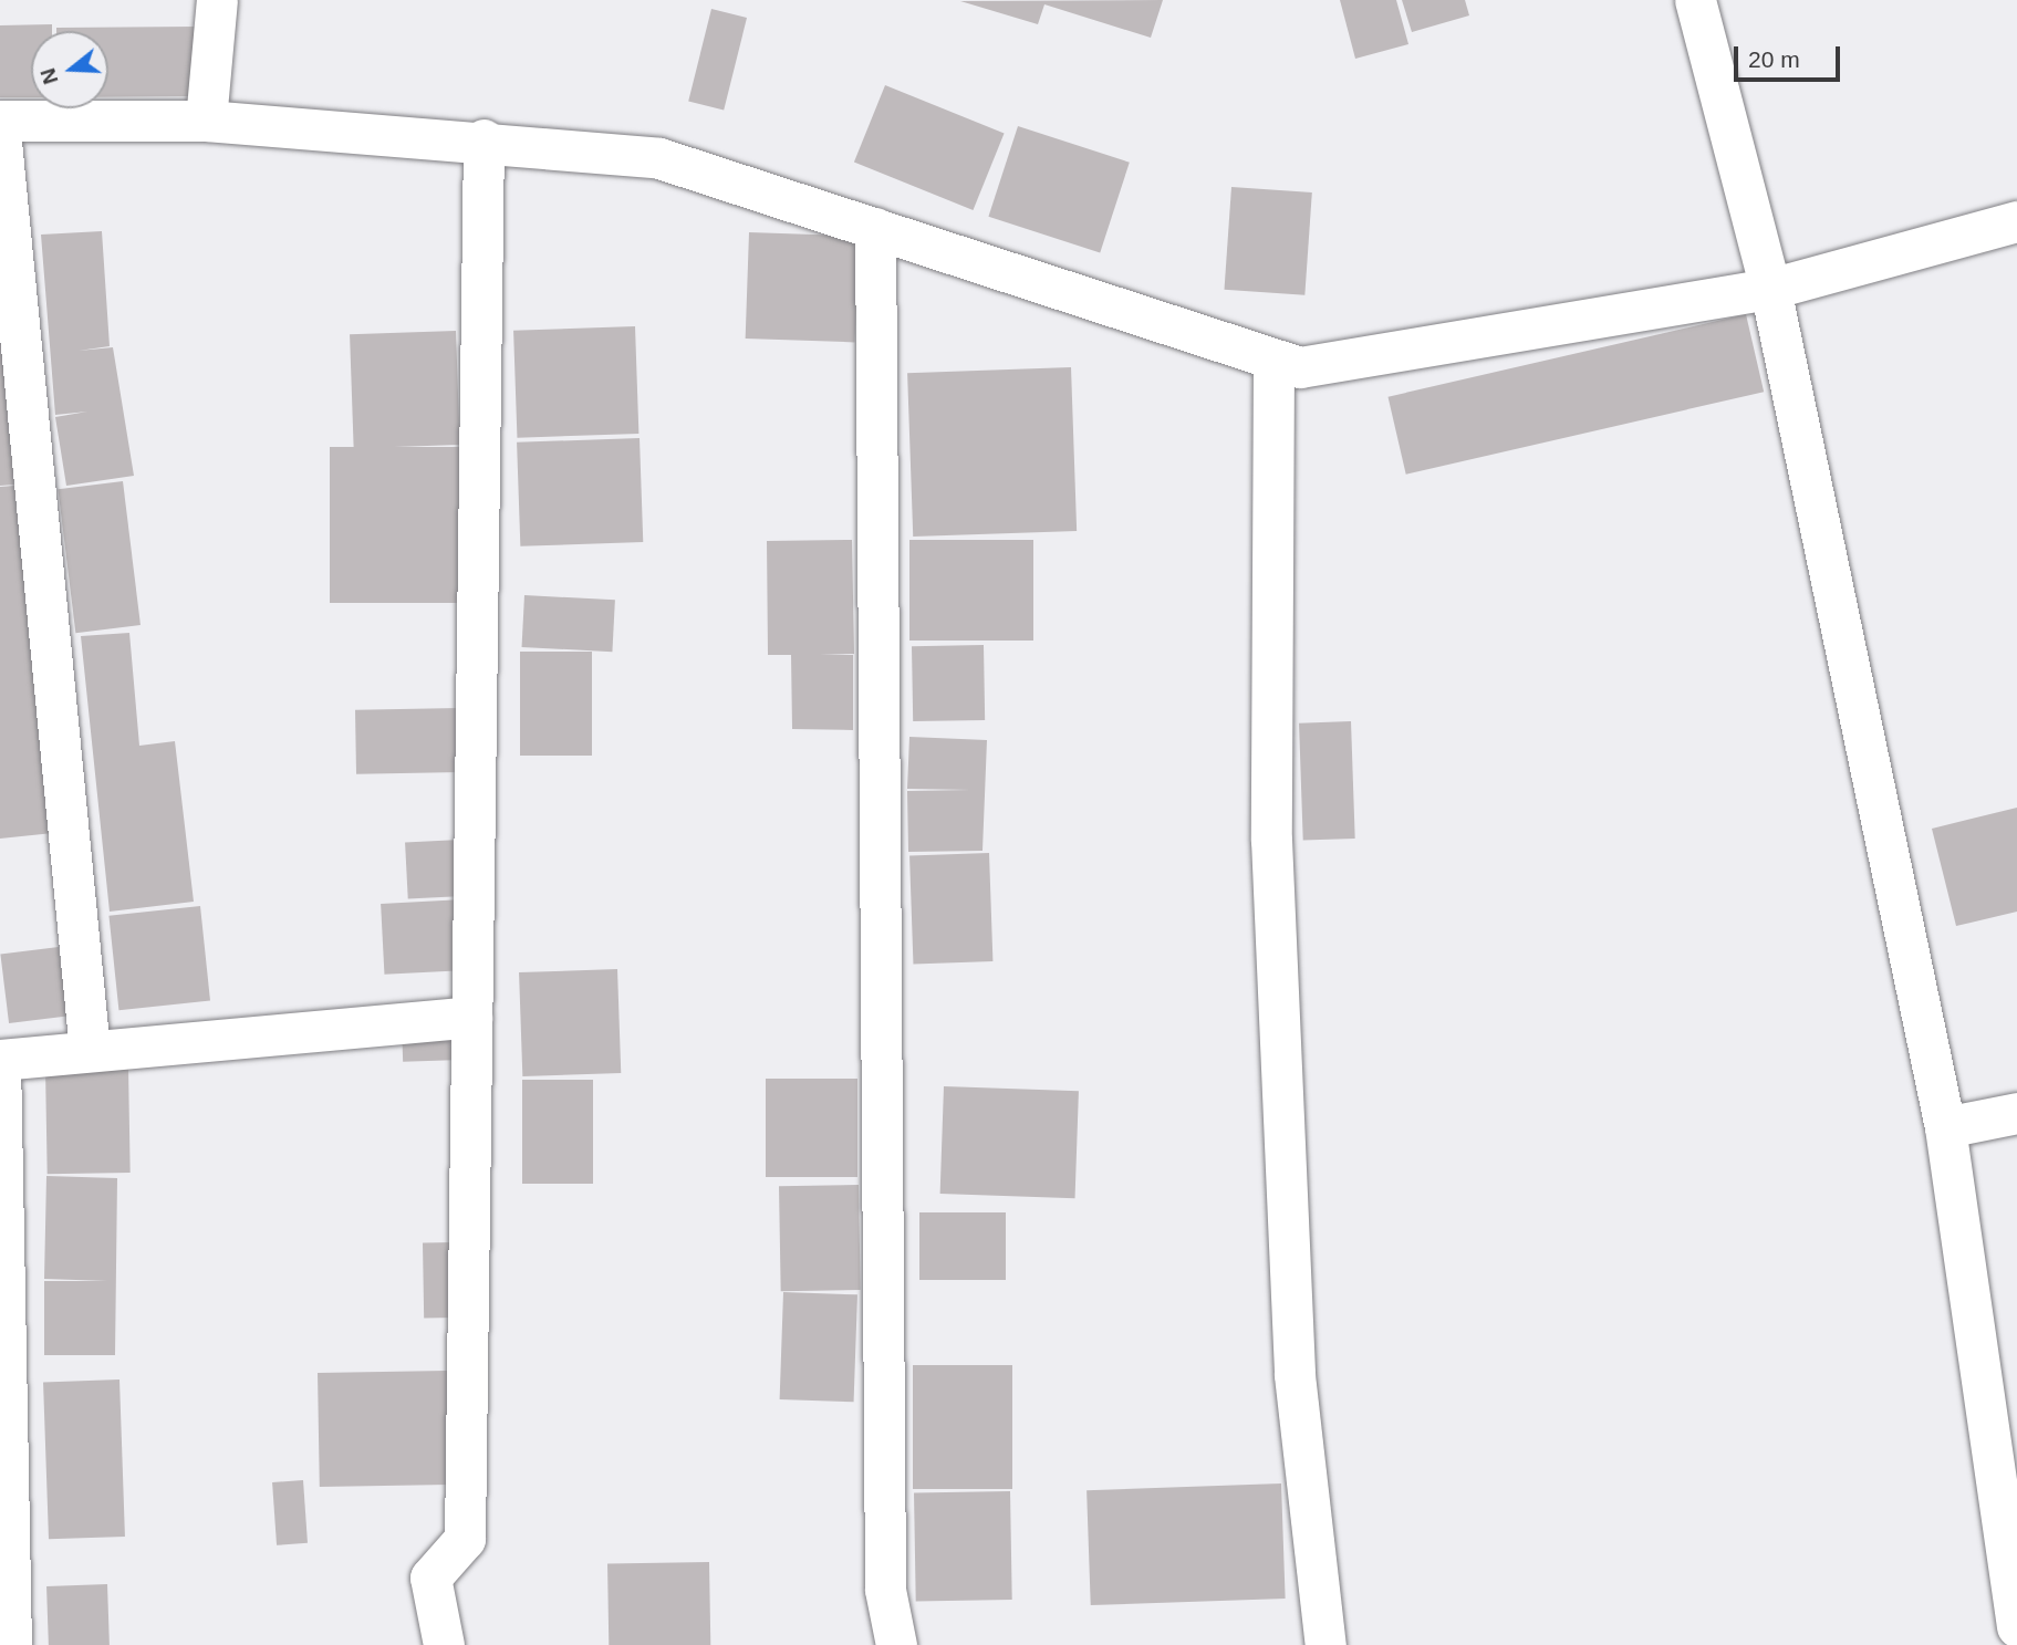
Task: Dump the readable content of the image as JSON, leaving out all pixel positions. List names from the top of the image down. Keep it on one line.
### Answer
{"scale_bar":"20 m","north":"left"}
